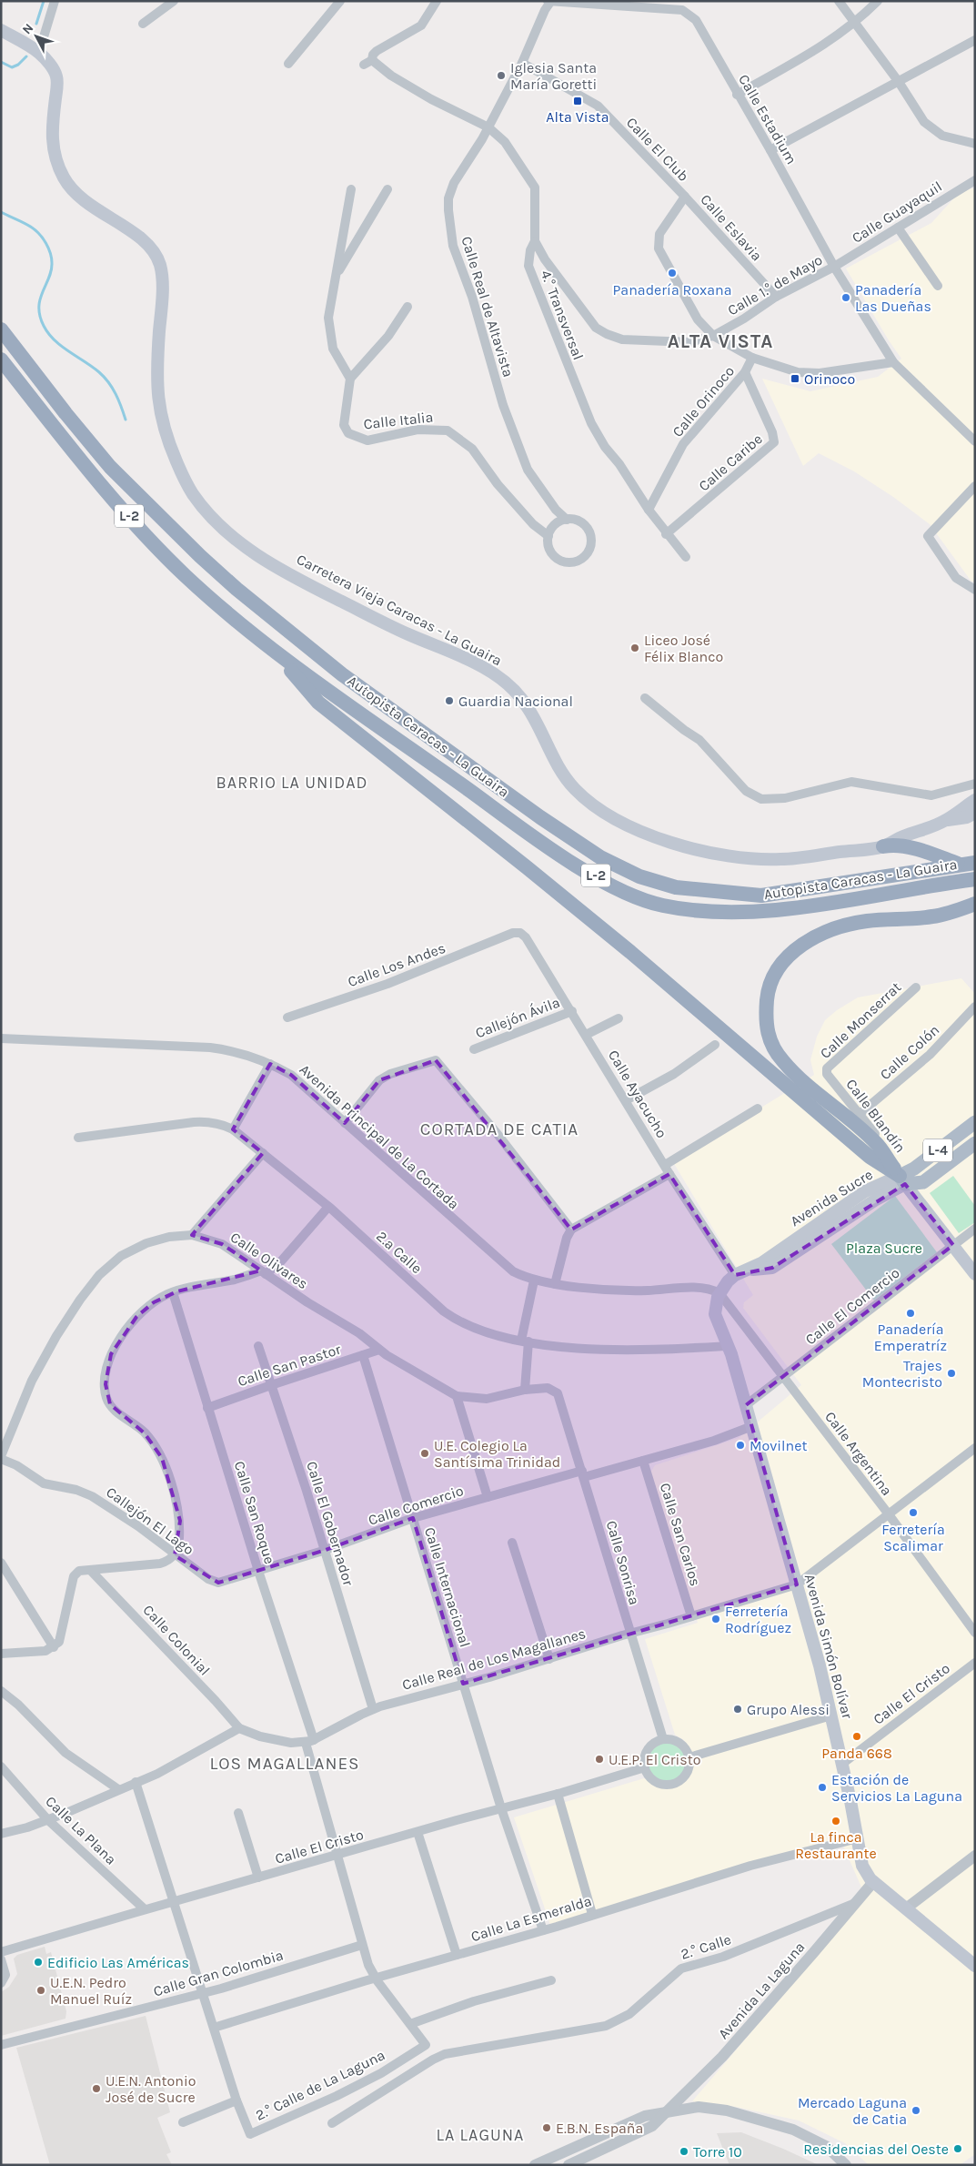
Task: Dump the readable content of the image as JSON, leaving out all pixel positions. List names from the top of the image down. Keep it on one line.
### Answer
{"streets":{"highway":["L-2","Autopista Caracas - La Guaira"],"main road":["Carretera Vieja Caracas - La Guaira","L-4","Avenida Sucre","Avenida Simón Bolívar"],"street":["Calle Estadium","Calle El Club","Calle Guayaquil","Calle Eslavia","Calle 1.° de Mayo","Calle Real de Altavista","4.° Transversal","Calle Orinoco","Calle Italia","Calle Caribe","Calle Los Andes","Callejón Ávila","Calle Monserrat","Calle Colón","Calle Ayacucho","Calle Blandín","Avenida Principal de La Cortada","2.ª Calle","Calle Olivares","Calle El Comercio","Calle San Pastor","Calle Argentina","Calle Comercio","Calle San Roque","Callejón El Lago","Calle El Gobernador","Calle San Carlos","Calle Sonrisa","Calle Internacional","Calle Colonial","Calle Real de Los Magallanes","Calle El Cristo","Calle La Plana","Calle La Esmeralda","2.° Calle","Calle Gran Colombia","Avenida La Laguna","2.° Calle de La Laguna"]},"crossings":[["Calle Estadium","Calle El Club"],["Calle Estadium","Calle Guayaquil"],["Calle Estadium","Calle 1.° de Mayo"],["Calle Estadium","Calle Real de Altavista"],["Calle El Club","Calle Eslavia"],["Calle El Club","Calle 1.° de Mayo"],["Calle El Club","Calle Real de Altavista"],["Calle El Club","Calle Orinoco"],["Calle Guayaquil","Calle 1.° de Mayo"],["Calle Eslavia","Calle 1.° de Mayo"],["Calle 1.° de Mayo","4.° Transversal"],["Calle Real de Altavista","4.° Transversal"],["Calle Real de Altavista","Calle Italia"],["4.° Transversal","Calle Orinoco"],["4.° Transversal","Calle Caribe"],["Calle Orinoco","Calle Caribe"],["Calle Los Andes","Calle Ayacucho"],["Callejón Ávila","Calle Ayacucho"],["Calle Monserrat","Calle Blandín"],["Calle Colón","Calle Blandín"],["Calle Ayacucho","Avenida Sucre"],["Calle Blandín","Avenida Sucre"],["Avenida Principal de La Cortada","Calle Argentina"],["Avenida Principal de La Cortada","Avenida Simón Bolívar"],["2.ª Calle","Avenida Simón Bolívar"],["Calle Olivares","Calle San Pastor"],["Calle Olivares","Callejón El Lago"],["Calle Olivares","Calle Sonrisa"],["Calle El Comercio","Calle Argentina"],["Calle El Comercio","Avenida Simón Bolívar"],["Calle San Pastor","Calle San Roque"],["Calle San Pastor","Calle El Gobernador"],["Calle San Pastor","Calle Internacional"],["Calle Argentina","Avenida Simón Bolívar"],["Calle Argentina","Calle Real de Los Magallanes"],["Calle Comercio","Calle San Roque"],["Calle Comercio","Callejón El Lago"],["Calle Comercio","Calle El Gobernador"],["Calle Comercio","Calle San Carlos"],["Calle Comercio","Calle Sonrisa"],["Calle Comercio","Calle Internacional"],["Calle Comercio","Avenida Simón Bolívar"],["Calle San Roque","Callejón El Lago"],["Calle San Roque","Calle Real de Los Magallanes"],["Calle San Roque","Calle El Cristo"],["Calle San Roque","Calle La Esmeralda"],["Calle San Roque","Calle Gran Colombia"],["Calle San Roque","2.° Calle de La Laguna"],["Calle El Gobernador","Calle Real de Los Magallanes"],["Calle San Carlos","Calle Real de Los Magallanes"],["Calle Sonrisa","Calle Real de Los Magallanes"],["Calle Sonrisa","Calle El Cristo"],["Calle Internacional","Calle Real de Los Magallanes"],["Calle Internacional","Calle El Cristo"],["Calle Internacional","Calle La Esmeralda"],["Avenida Simón Bolívar","Calle Real de Los Magallanes"],["Avenida Simón Bolívar","Calle El Cristo"],["Avenida Simón Bolívar","Calle La Esmeralda"],["Avenida Simón Bolívar","Avenida La Laguna"],["Calle El Cristo","Calle La Plana"],["2.° Calle","Avenida La Laguna"]],"districts":["ALTA VISTA","BARRIO LA UNIDAD","CORTADA DE CATIA","LOS MAGALLANES","LA LAGUNA"],"parks":["Plaza Sucre"],"places":{"other":["Iglesia Santa María Goretti","Panadería Roxana","Panadería Las Dueñas","Liceo José Félix Blanco","Guardia Nacional","Panadería Emperatríz","Trajes Montecristo","Movilnet","U.E. Colegio La Santísima Trinidad","Ferretería Scalimar","Ferretería Rodríguez","Grupo Alessi","Panda 668","U.E.P. El Cristo","Estación de Servicios La Laguna","La finca Restaurante","Edificio Las Américas","U.E.N. Pedro Manuel Ruíz","U.E.N. Antonio José de Sucre","Mercado Laguna de Catia","E.B.N. España","Residencias del Oeste","Torre 10"],"transit":["Alta Vista","Orinoco"]},"north":"top left"}
